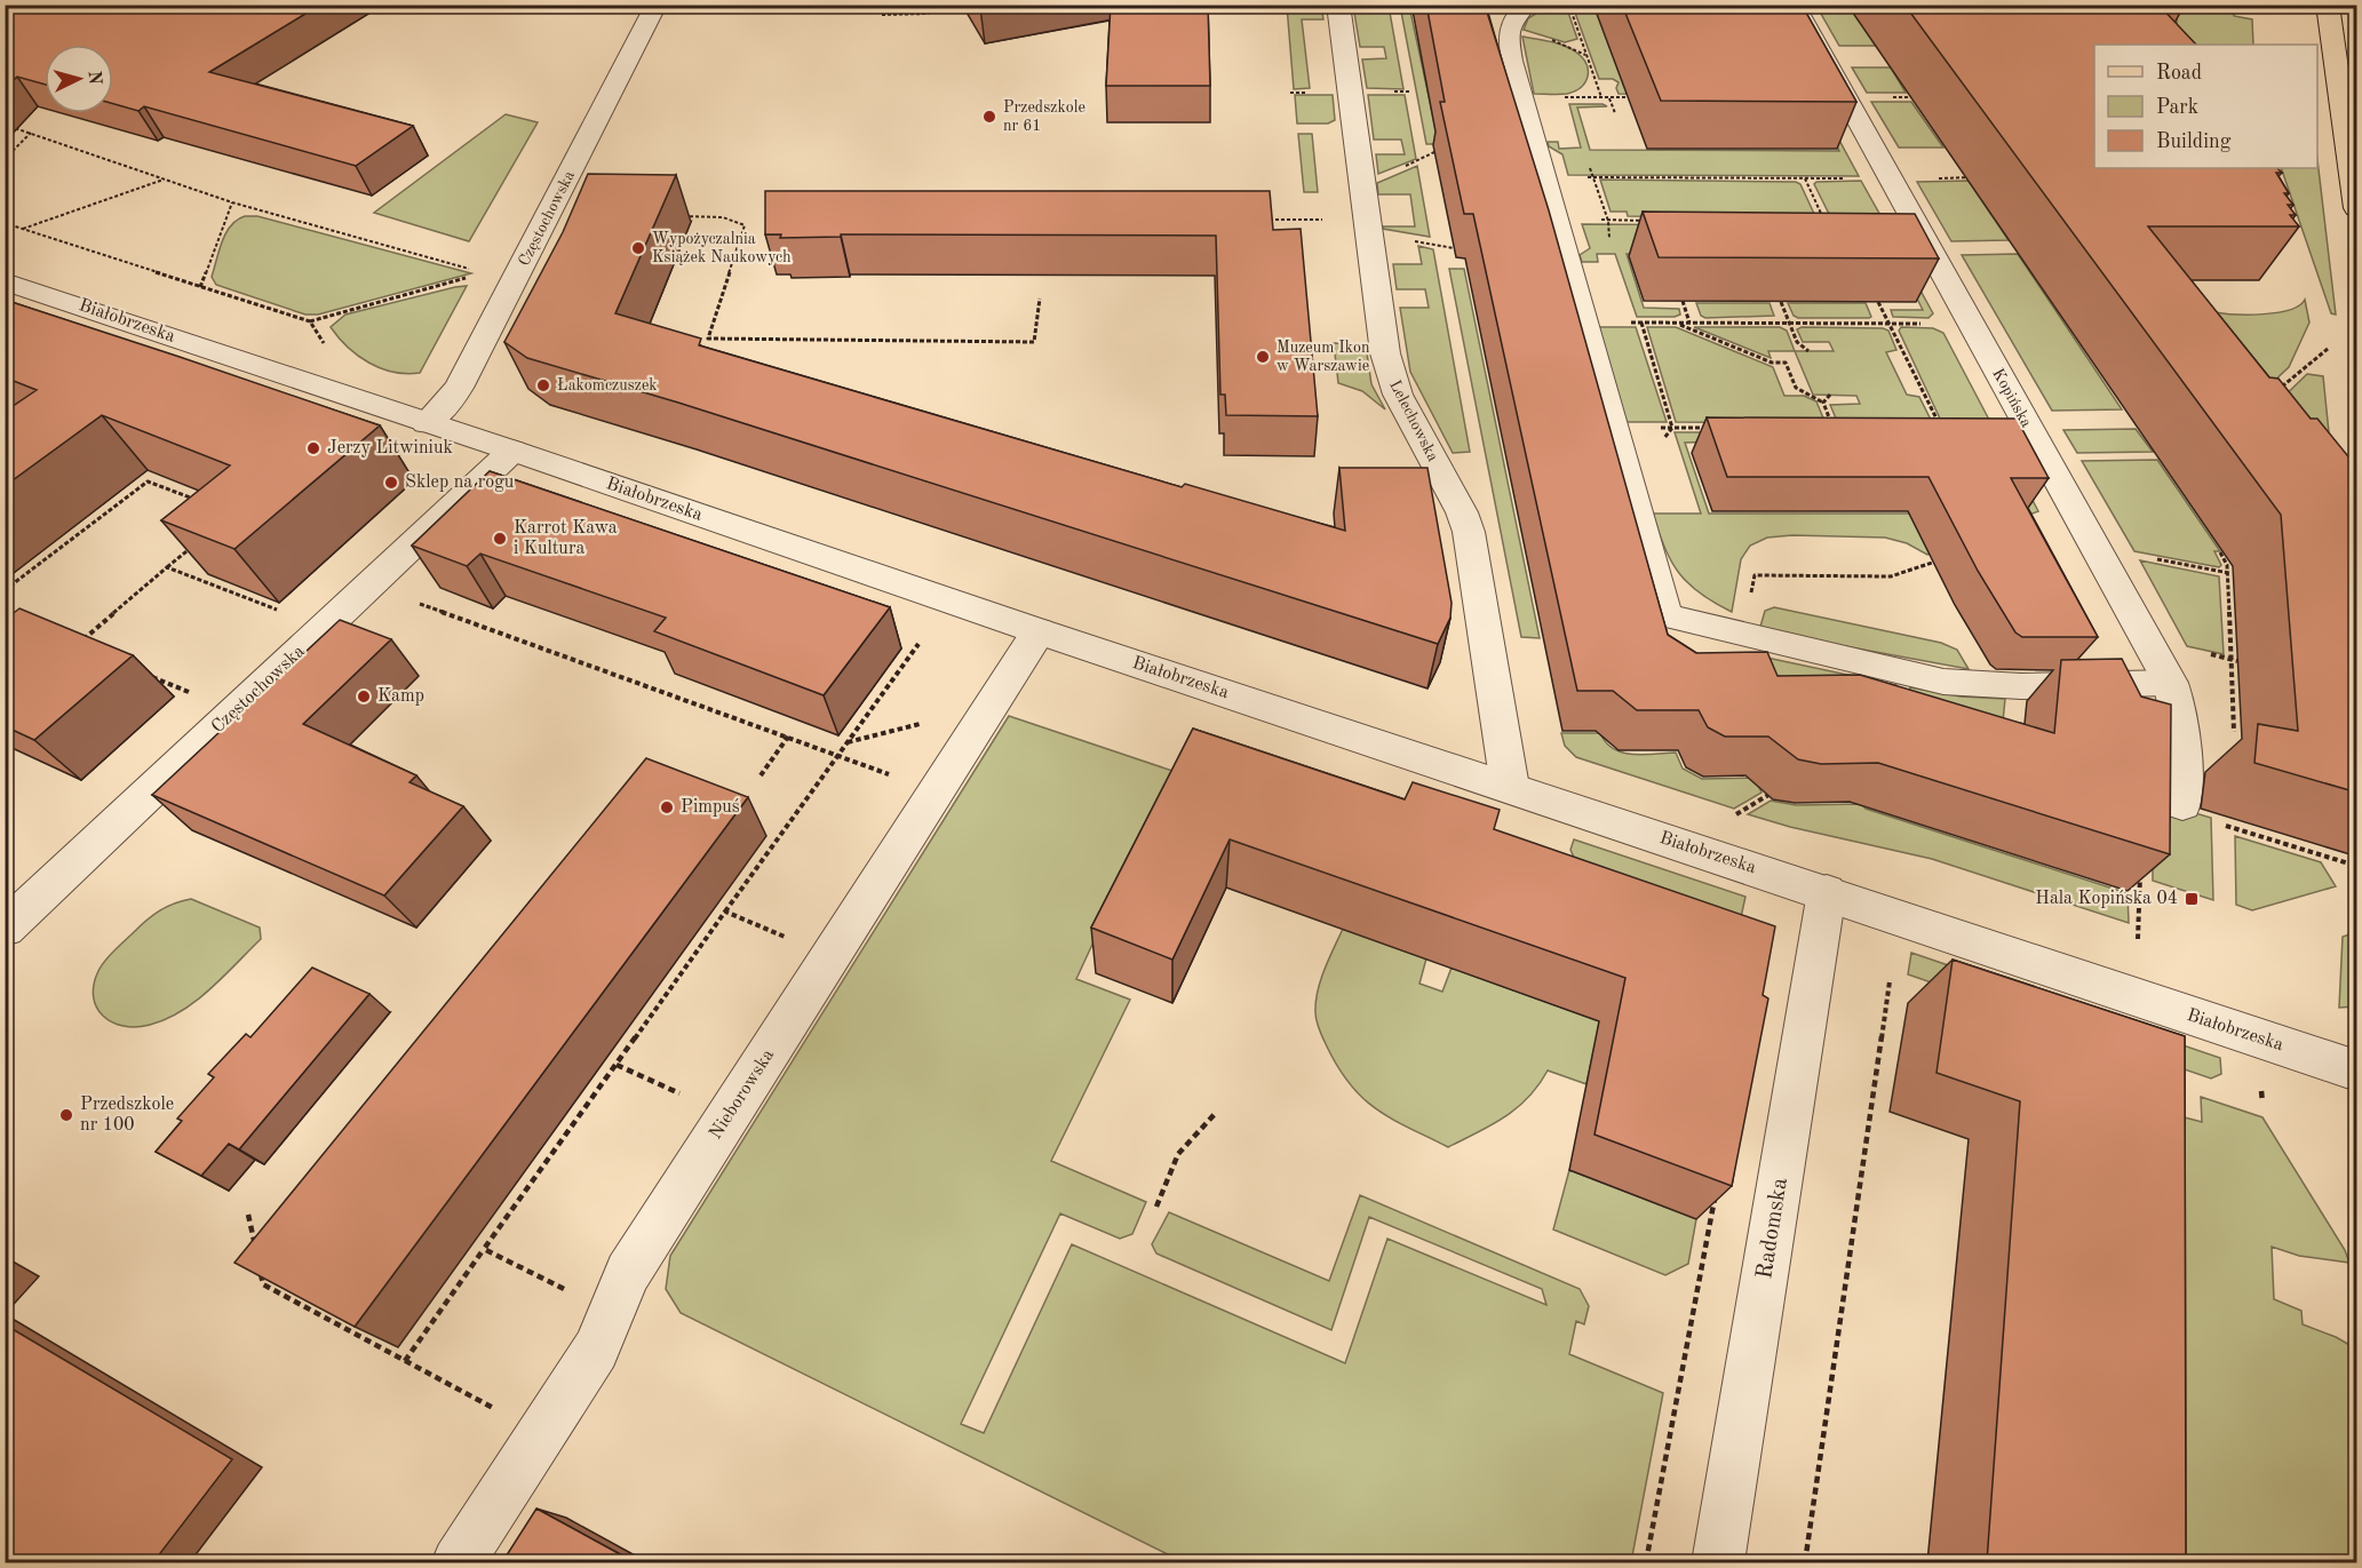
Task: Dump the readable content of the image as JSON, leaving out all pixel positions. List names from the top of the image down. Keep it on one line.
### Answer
{"streets":{"street":["Częstochowska","Białobrzeska","Kopińska","Lelechowska","Nieborowska","Radomska"]},"crossings":[["Częstochowska","Białobrzeska"],["Białobrzeska","Lelechowska"],["Białobrzeska","Nieborowska"],["Białobrzeska","Radomska"]],"places":{"other":["Przedszkole nr 61","Wypożyczalnia Książek Naukowych","Muzeum Ikon w Warszawie","Łakomczuszek","Jerzy Litwiniuk","Sklep na rogu","Karrot Kawa i Kultura","Kamp","Pimpuś","Przedszkole nr 100"],"transit":["Hala Kopińska 04"]},"legend":["Road","Park","Building"],"north":"right"}
